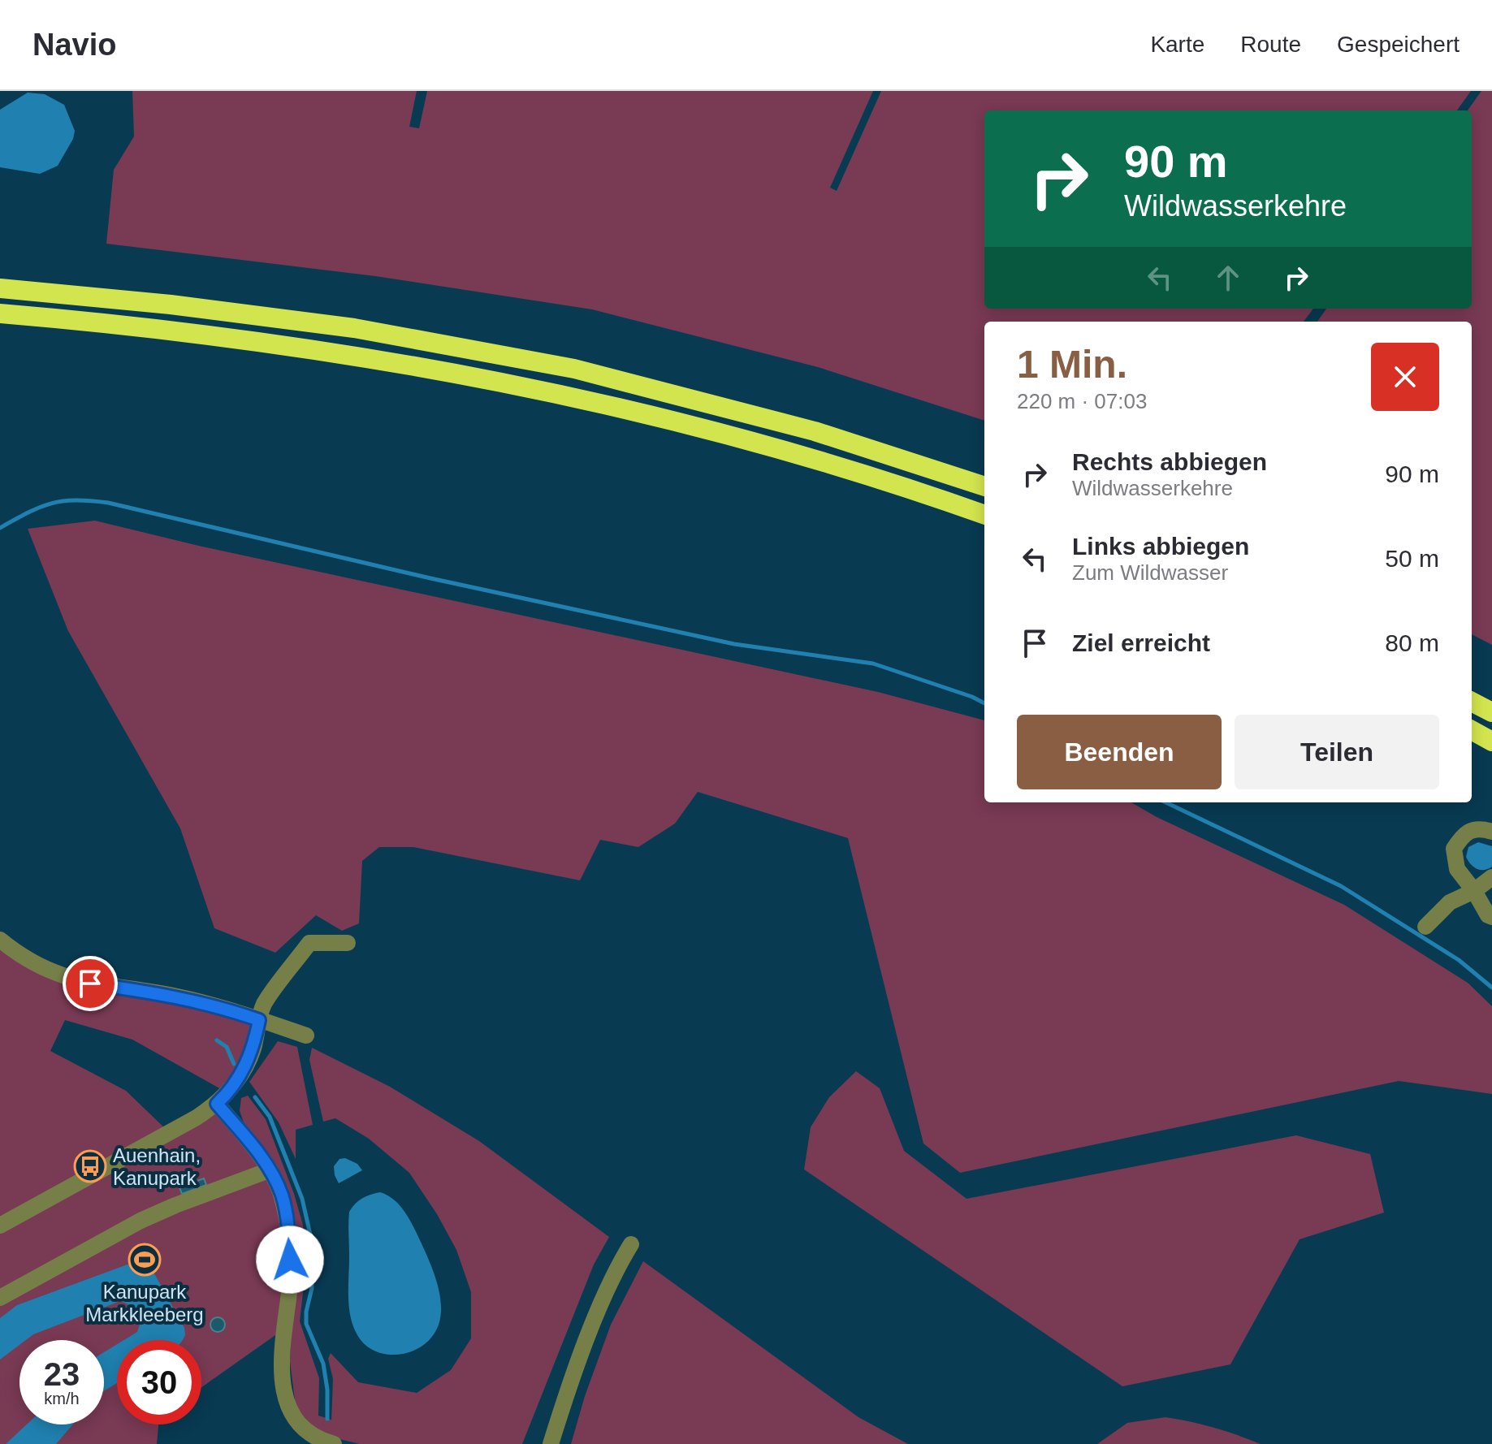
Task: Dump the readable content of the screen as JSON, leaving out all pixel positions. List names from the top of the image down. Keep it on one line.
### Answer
{"places":{"bus stop":["Auenhain, Kanupark"],"sports":["Kanupark Markkleeberg"]},"page":{"header":"Navio","nav":["Karte","Route","Gespeichert"],"turn":["90 m","Wildwasserkehre"],"heading":["1 Min.","220 m · 07:03"],"list":[{"name":"Rechts abbiegen","note":"Wildwasserkehre","value":"90 m"},{"name":"Links abbiegen","note":"Zum Wildwasser","value":"50 m"},{"name":"Ziel erreicht","value":"80 m"}],"buttons":["Beenden","Teilen"],"speed":"23 km/h","limit":"30"}}
